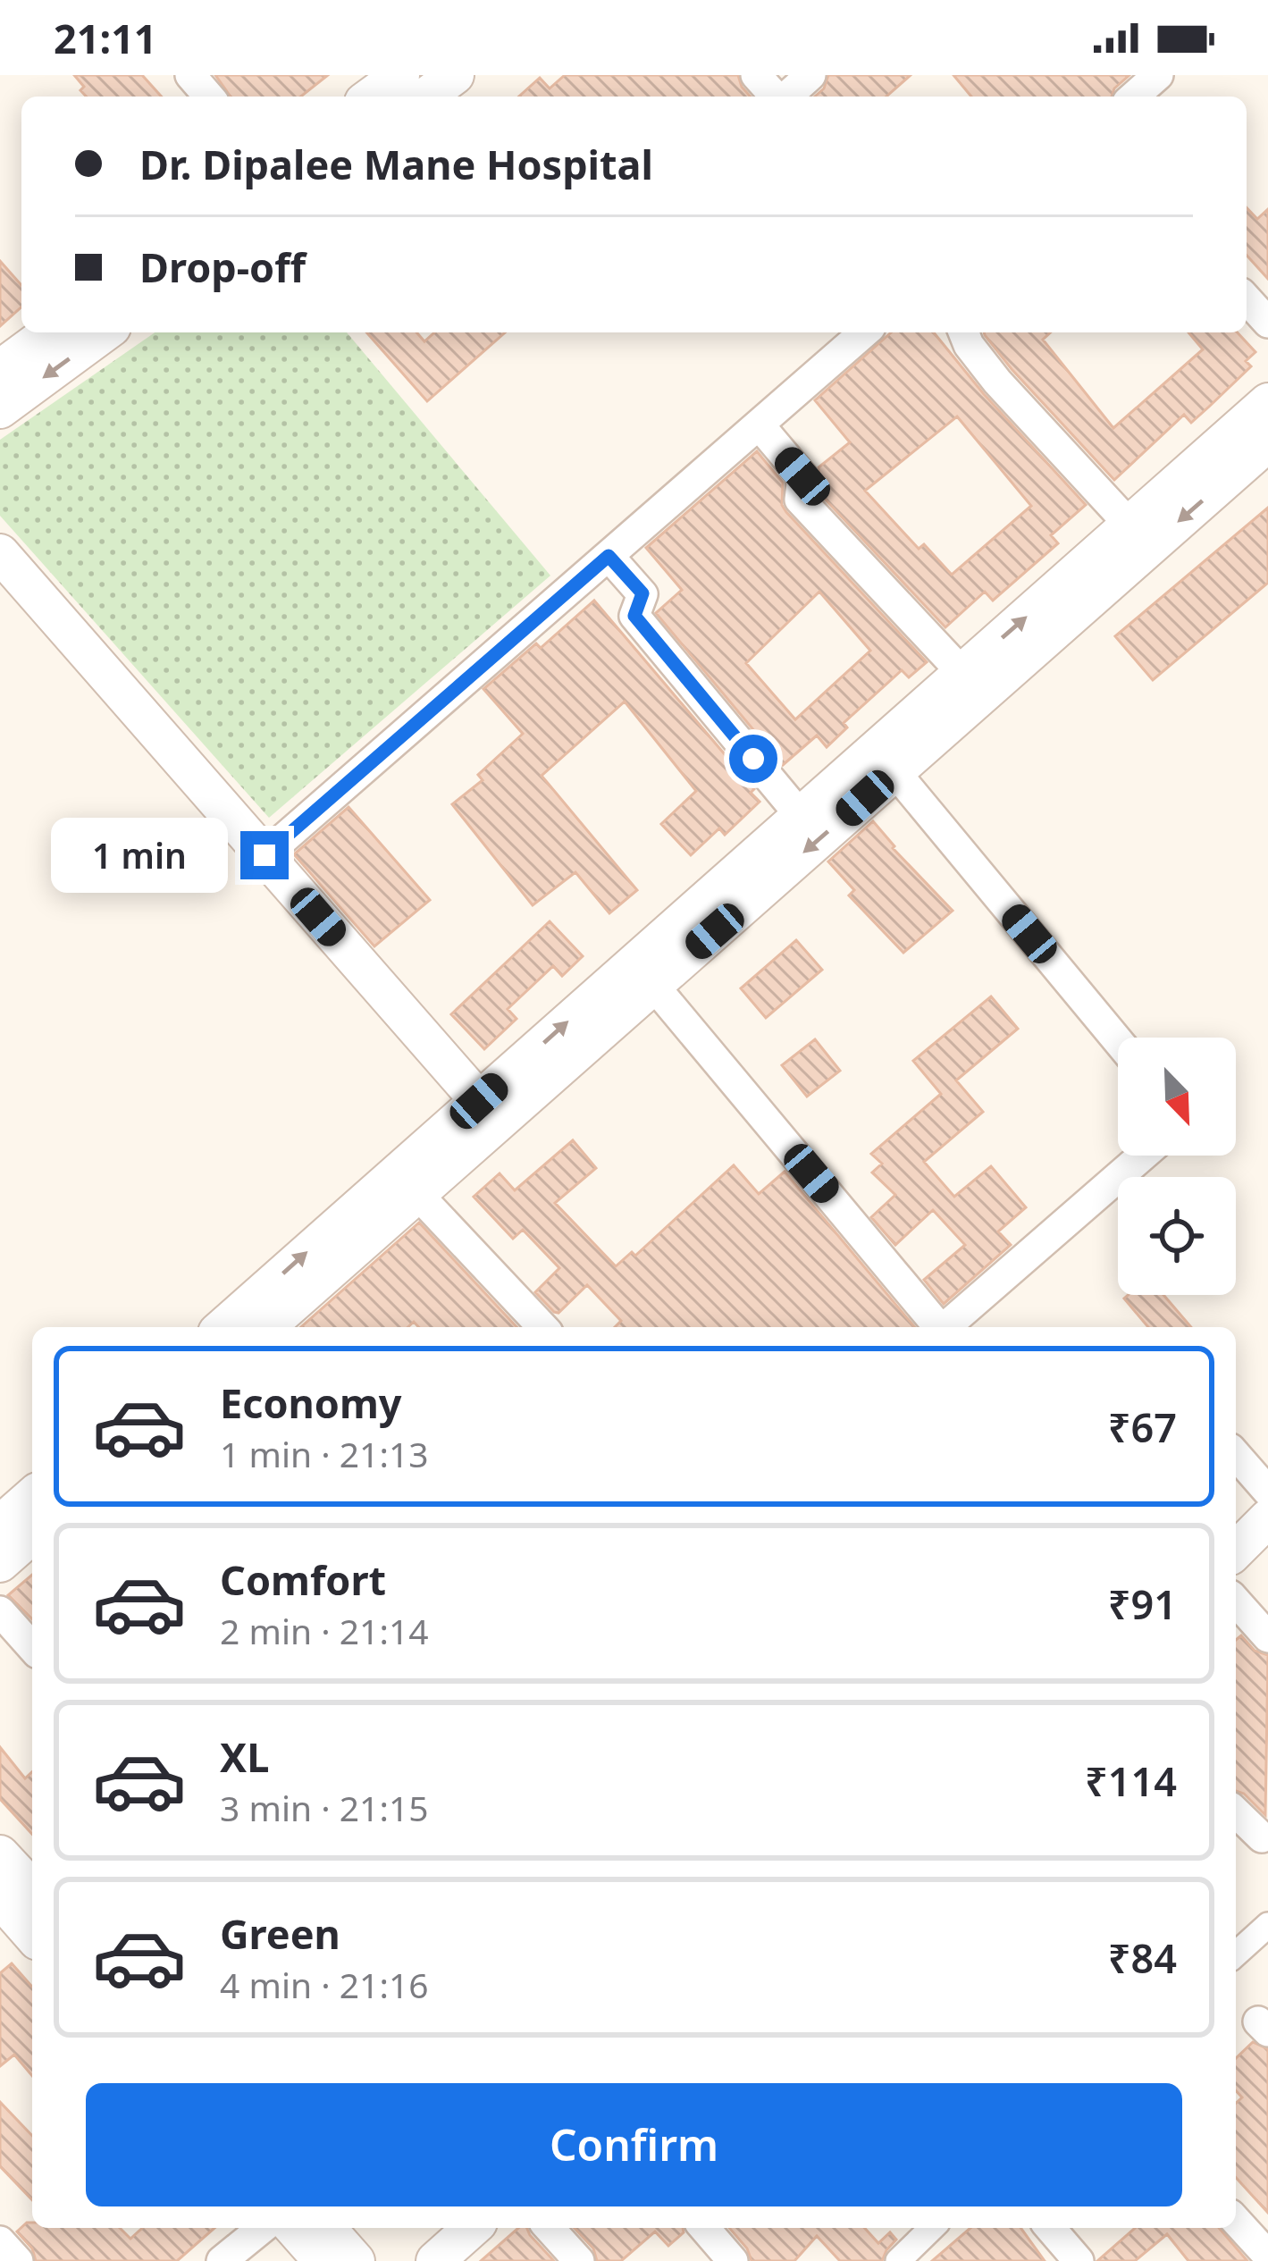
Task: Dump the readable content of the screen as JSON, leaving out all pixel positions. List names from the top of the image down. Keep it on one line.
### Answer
{"north":"bottom right","page":{"status":"21:11","banner":["Dr. Dipalee Mane Hospital","Drop-off"],"bubble":"1 min","list":[{"name":"Economy","note":"1 min · 21:13","value":"₹67"},{"name":"Comfort","note":"2 min · 21:14","value":"₹91"},{"name":"XL","note":"3 min · 21:15","value":"₹114"},{"name":"Green","note":"4 min · 21:16","value":"₹84"}],"buttons":"Confirm"}}
